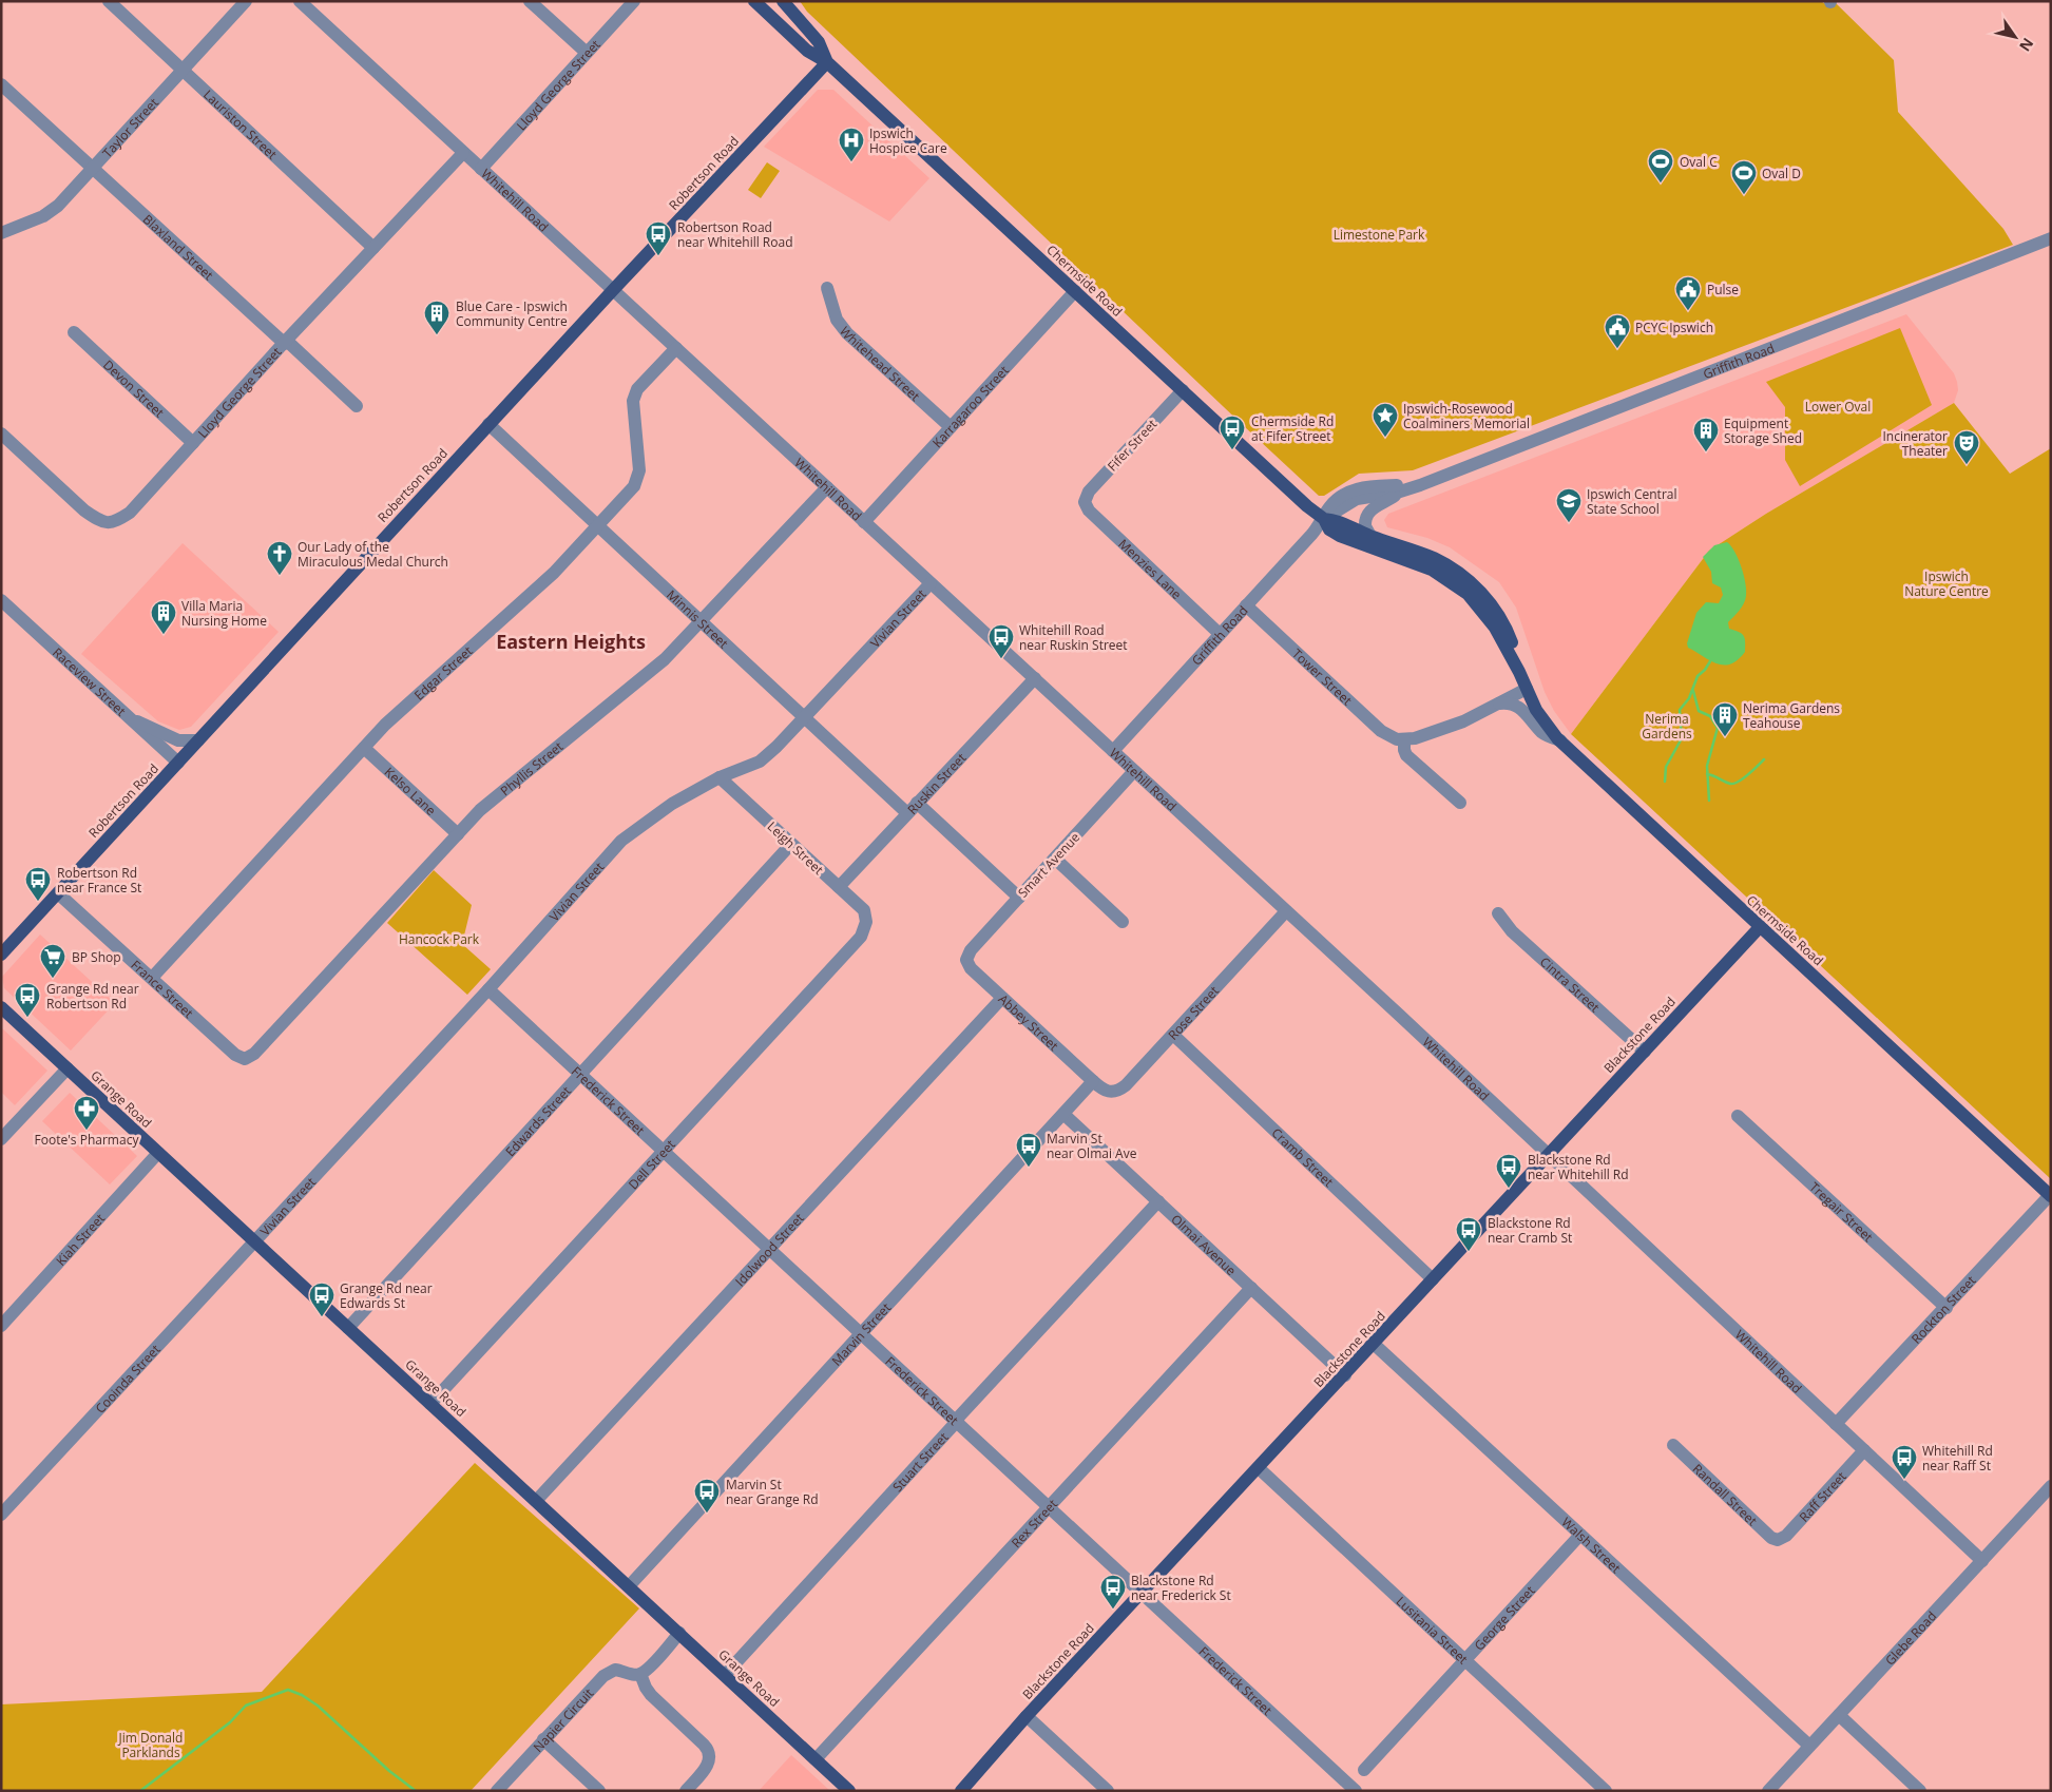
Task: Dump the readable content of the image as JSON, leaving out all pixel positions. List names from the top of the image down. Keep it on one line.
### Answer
{"streets":{"main road":["Robertson Road","Chermside Road","Blackstone Road","Grange Road"],"street":["Lloyd George Street","Lauriston Street","Taylor Street","Whitehill Road","Blaxland Street","Griffith Road","Whitehead Street","Devon Street","Karragaroo Street","Fifer Street","Menzies Lane","Vivian Street","Minnis Street","Edgar Street","Tower Street","Raceview Street","Phyllis Street","Ruskin Street","Kelso Lane","Leigh Street","Smart Avenue","Cintra Street","France Street","Rose Street","Abbey Street","Frederick Street","Edwards Street","Cramb Street","Dell Street","Tregair Street","Kiah Street","Olmai Avenue","Idolwood Street","Rockton Street","Marvin Street","Cooinda Street","Stuart Street","Randall Street","Raff Street","Rex Street","Walsh Street","George Street","Lusitania Street","Glebe Road","Napier Circuit"]},"crossings":[["Lloyd George Street","Lauriston Street"],["Lloyd George Street","Whitehill Road"],["Lloyd George Street","Blaxland Street"],["Lloyd George Street","Devon Street"],["Lauriston Street","Taylor Street"],["Taylor Street","Blaxland Street"],["Robertson Road","Whitehill Road"],["Robertson Road","Chermside Road"],["Robertson Road","Minnis Street"],["Robertson Road","Raceview Street"],["Robertson Road","France Street"],["Whitehill Road","Griffith Road"],["Whitehill Road","Karragaroo Street"],["Whitehill Road","Vivian Street"],["Whitehill Road","Edgar Street"],["Whitehill Road","Phyllis Street"],["Whitehill Road","Ruskin Street"],["Whitehill Road","Smart Avenue"],["Whitehill Road","Rose Street"],["Whitehill Road","Blackstone Road"],["Whitehill Road","Rockton Street"],["Whitehill Road","Raff Street"],["Whitehill Road","Glebe Road"],["Chermside Road","Griffith Road"],["Chermside Road","Karragaroo Street"],["Chermside Road","Fifer Street"],["Chermside Road","Blackstone Road"],["Chermside Road","Rockton Street"],["Griffith Road","Menzies Lane"],["Griffith Road","Tower Street"],["Whitehead Street","Karragaroo Street"],["Fifer Street","Menzies Lane"],["Vivian Street","Minnis Street"],["Vivian Street","Leigh Street"],["Vivian Street","Grange Road"],["Vivian Street","Frederick Street"],["Vivian Street","Cooinda Street"],["Minnis Street","Edgar Street"],["Minnis Street","Phyllis Street"],["Minnis Street","Ruskin Street"],["Minnis Street","Smart Avenue"],["Edgar Street","Kelso Lane"],["Edgar Street","France Street"],["Phyllis Street","Kelso Lane"],["Phyllis Street","France Street"],["Ruskin Street","Leigh Street"],["Leigh Street","Edwards Street"],["Leigh Street","Dell Street"],["Smart Avenue","Abbey Street"],["Cintra Street","Blackstone Road"],["Rose Street","Abbey Street"],["Rose Street","Cramb Street"],["Rose Street","Marvin Street"],["Abbey Street","Idolwood Street"],["Abbey Street","Marvin Street"],["Blackstone Road","Frederick Street"],["Blackstone Road","Cramb Street"],["Blackstone Road","Olmai Avenue"],["Blackstone Road","Walsh Street"],["Blackstone Road","Lusitania Street"],["Grange Road","Edwards Street"],["Grange Road","Dell Street"],["Grange Road","Kiah Street"],["Grange Road","Idolwood Street"],["Grange Road","Marvin Street"],["Grange Road","Cooinda Street"],["Grange Road","Stuart Street"],["Grange Road","Rex Street"],["Frederick Street","Edwards Street"],["Frederick Street","Dell Street"],["Frederick Street","Idolwood Street"],["Frederick Street","Marvin Street"],["Frederick Street","Stuart Street"],["Frederick Street","Rex Street"],["Tregair Street","Rockton Street"],["Olmai Avenue","Marvin Street"],["Olmai Avenue","Stuart Street"],["Olmai Avenue","Rex Street"],["Randall Street","Raff Street"],["Walsh Street","George Street"],["Walsh Street","Glebe Road"],["George Street","Lusitania Street"]],"districts":["Eastern Heights"],"parks":["Limestone Park","Lower Oval","Ipswich Nature Centre","Nerima Gardens","Hancock Park","Jim Donald Parklands"],"places":{"hospital":["Ipswich Hospice Care"],"sports":["Oval C","Oval D"],"bus stop":["Robertson Road near Whitehill Road","Chermside Rd at Fifer Street","Whitehill Road near Ruskin Street","Robertson Rd near France St","Grange Rd near Robertson Rd","Marvin St near Olmai Ave","Blackstone Rd near Whitehill Rd","Blackstone Rd near Cramb St","Grange Rd near Edwards St","Whitehill Rd near Raff St","Marvin St near Grange Rd","Blackstone Rd near Frederick St"],"public building":["Pulse","PCYC Ipswich"],"building":["Blue Care - Ipswich Community Centre","Equipment Storage Shed","Villa Maria Nursing Home","Nerima Gardens Teahouse"],"place":["Ipswich-Rosewood Coalminers Memorial"],"theatre":["Incinerator Theater"],"school or university":["Ipswich Central State School"],"church":["Our Lady of the Miraculous Medal Church"],"supermarket":["BP Shop"],"pharmacy":["Foote's Pharmacy"]},"north":"bottom right"}
